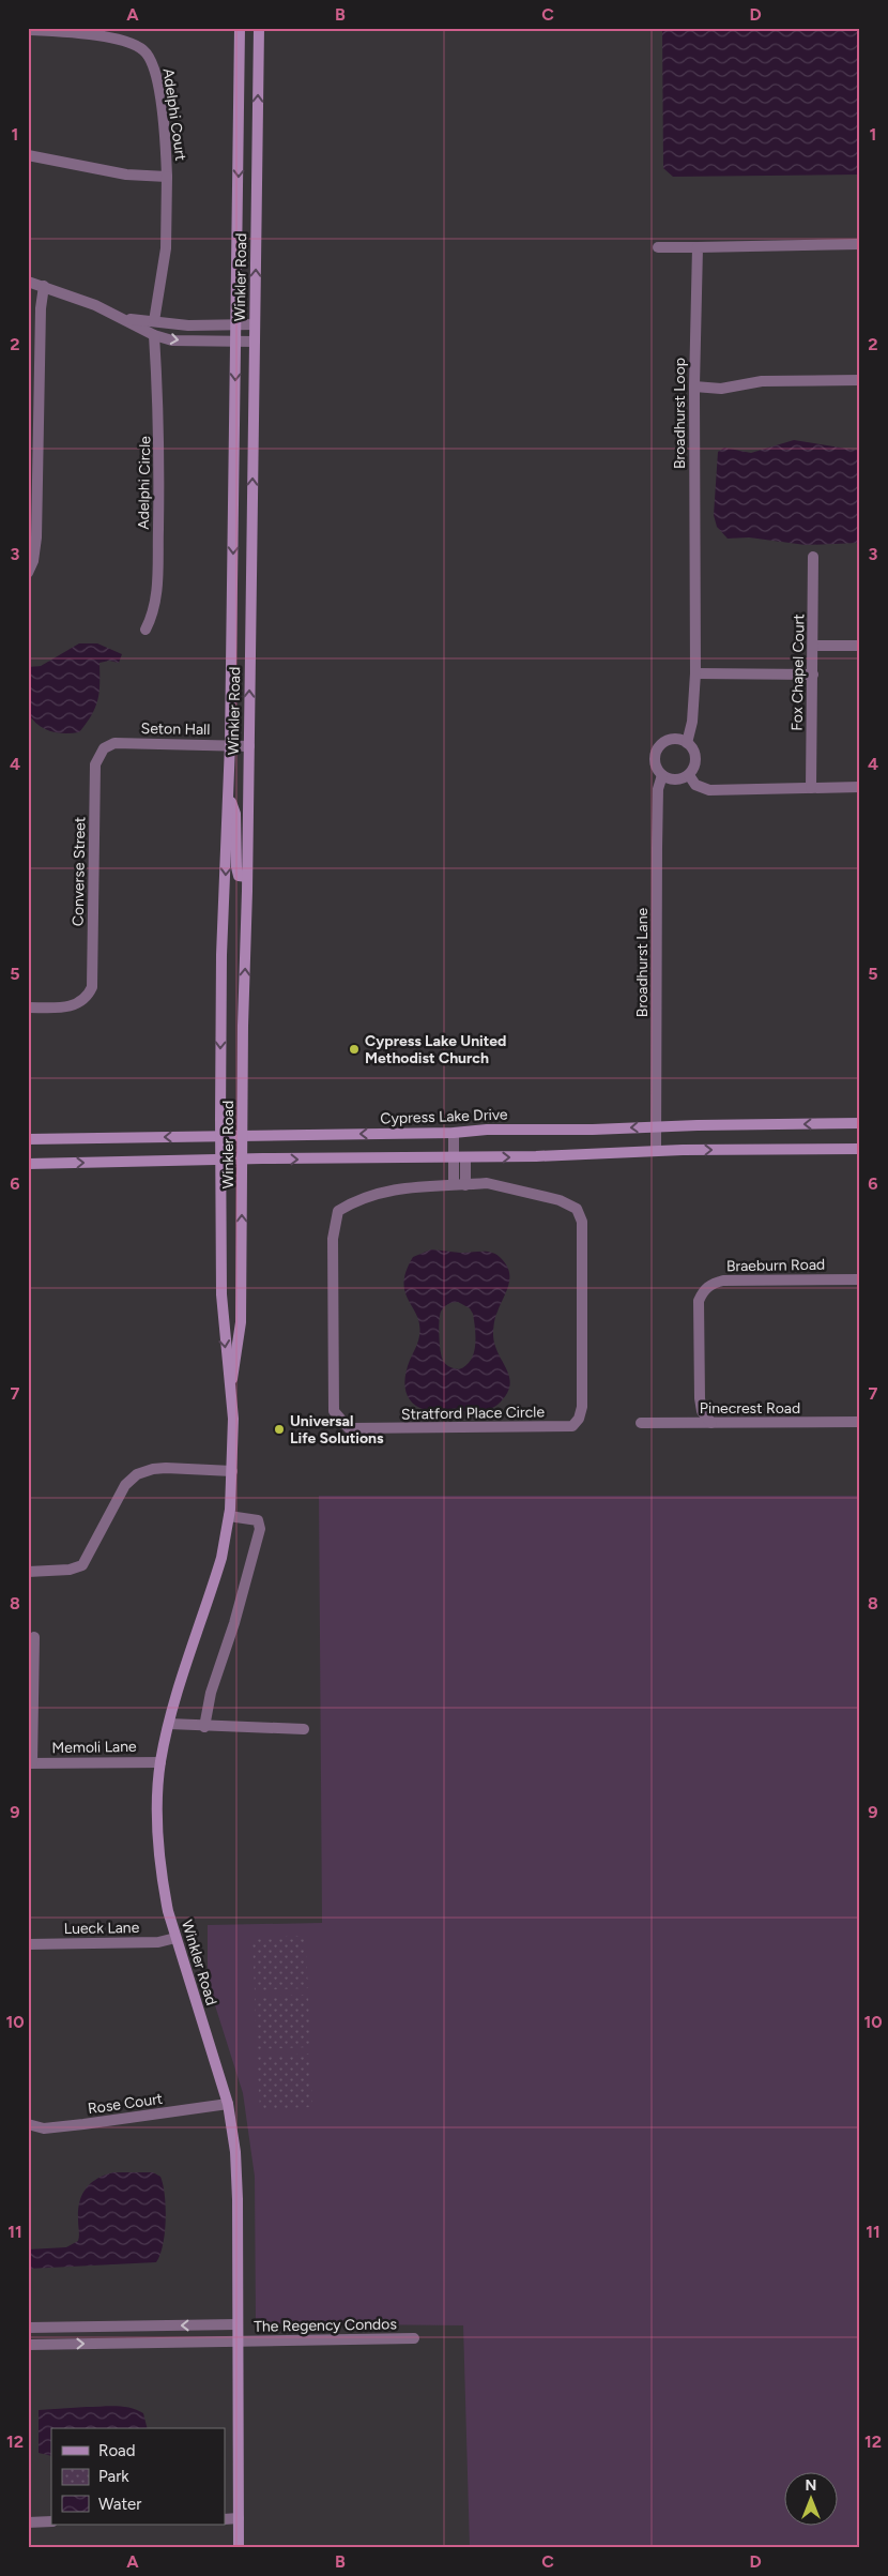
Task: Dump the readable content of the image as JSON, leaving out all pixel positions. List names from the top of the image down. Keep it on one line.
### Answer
{"streets":{"street":["Adelphi Court","Winkler Road","Broadhurst Loop","Adelphi Circle","Fox Chapel Court","Seton Hall","Converse Street","Broadhurst Lane","Cypress Lake Drive","Braeburn Road","Pinecrest Road","Stratford Place Circle","Memoli Lane","Lueck Lane","Rose Court","The Regency Condos"]},"crossings":[["Winkler Road","Seton Hall"],["Winkler Road","Cypress Lake Drive"],["Winkler Road","Memoli Lane"],["Winkler Road","Lueck Lane"],["Winkler Road","Rose Court"],["Winkler Road","The Regency Condos"],["Broadhurst Loop","Broadhurst Lane"],["Seton Hall","Converse Street"],["Broadhurst Lane","Cypress Lake Drive"],["Braeburn Road","Pinecrest Road"]],"places":["Cypress Lake United Methodist Church","Universal Life Solutions"],"legend":["Road","Park","Water"],"north":"top","grid":{"columns":["A","B","C","D"],"rows":["1","2","3","4","5","6","7","8","9","10","11","12"]}}
